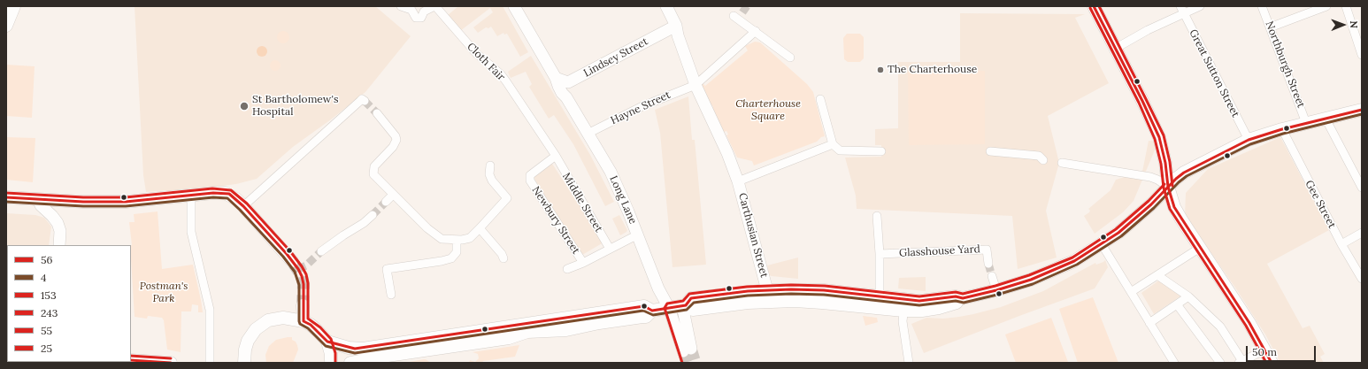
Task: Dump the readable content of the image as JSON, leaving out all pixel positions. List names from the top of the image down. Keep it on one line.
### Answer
{"streets":{"street":["Lindsey Street","Cloth Fair","Northburgh Street","Great Sutton Street","Hayne Street","Long Lane","Middle Street","Gee Street","Newbury Street","Carthusian Street","Glasshouse Yard"]},"crossings":[["Cloth Fair","Middle Street"],["Cloth Fair","Newbury Street"],["Hayne Street","Long Lane"],["Middle Street","Newbury Street"]],"parks":["Charterhouse Square","Postman's Park"],"places":["The Charterhouse","St Bartholomew's Hospital"],"lines":["transit line 153","transit line 243","transit line 55","transit line 56","transit line 4","transit line 25"],"legend":["56","4","153","243","55","25"],"scale_bar":"50 m","north":"right"}
